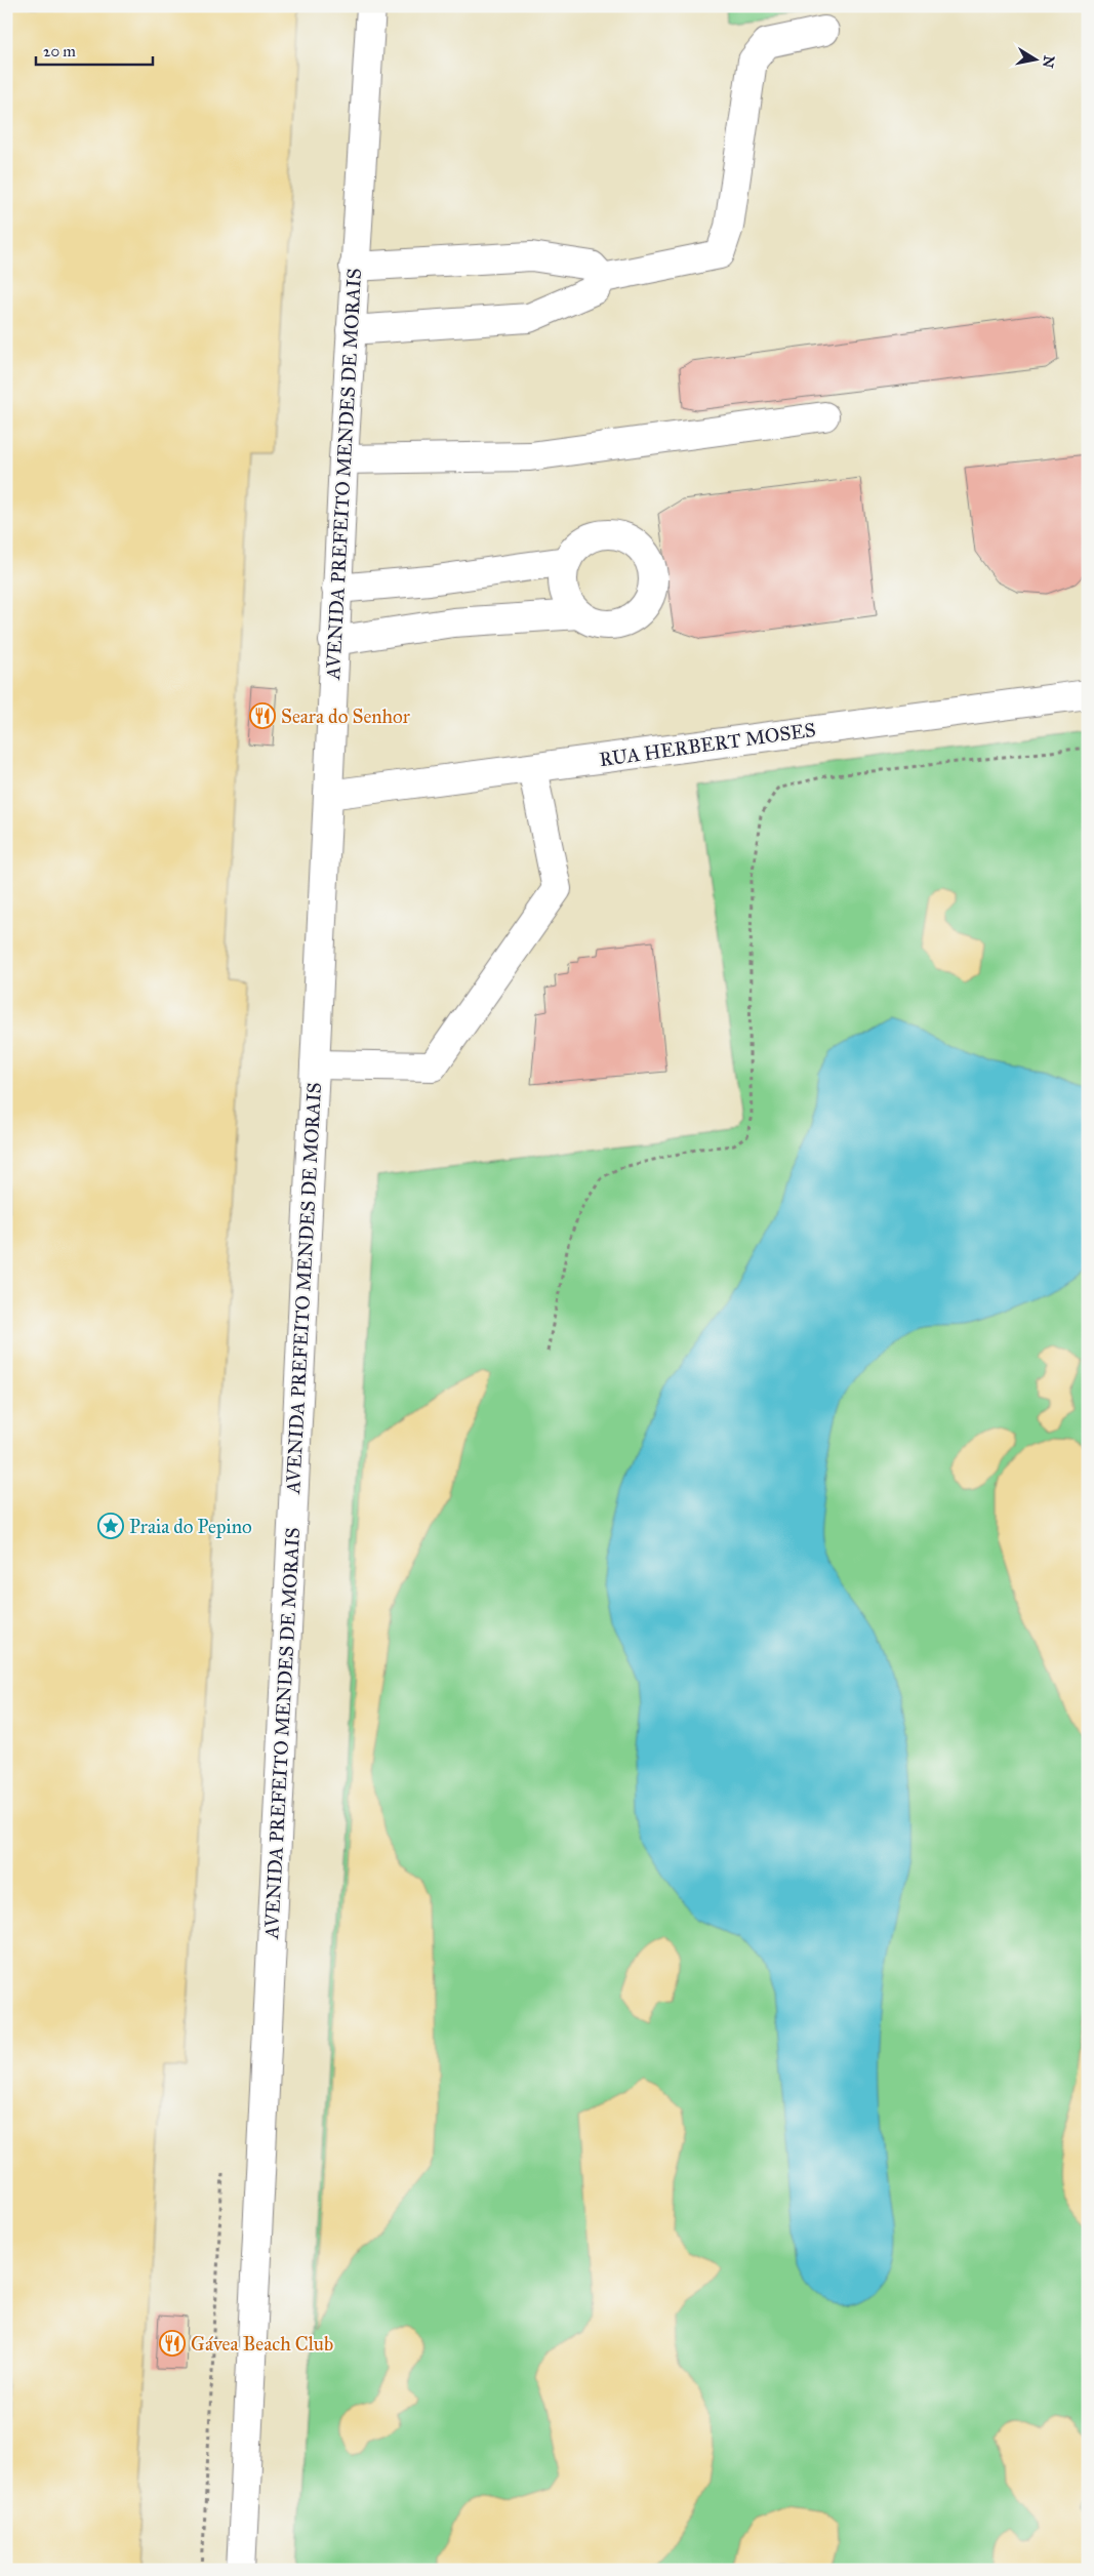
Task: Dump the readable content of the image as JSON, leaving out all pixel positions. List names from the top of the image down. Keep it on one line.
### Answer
{"streets":{"street":["AVENIDA PREFEITO MENDES DE MORAIS","RUA HERBERT MOSES"]},"crossings":[["AVENIDA PREFEITO MENDES DE MORAIS","RUA HERBERT MOSES"]],"places":{"restaurant":["Seara do Senhor","Gávea Beach Club"],"place":["Praia do Pepino"]},"scale_bar":"20 m","north":"right"}
